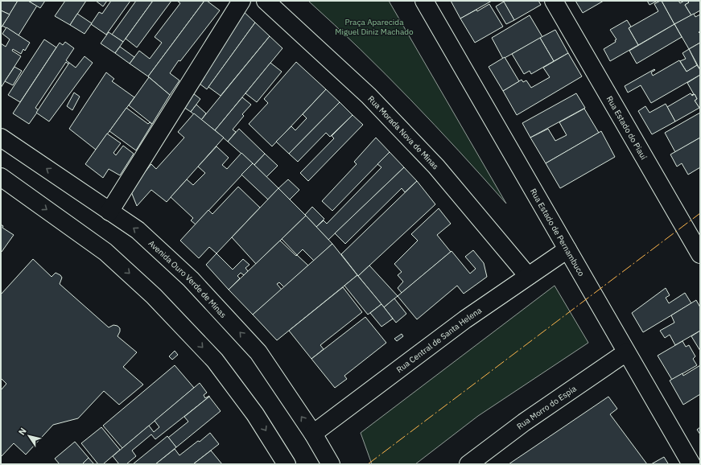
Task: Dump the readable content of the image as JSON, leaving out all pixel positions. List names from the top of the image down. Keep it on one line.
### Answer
{"streets":{"street":["Rua Estado do Piauí","Rua Morada Nova de Minas","Rua Estado de Pernambuco","Avenida Ouro Verde de Minas","Rua Central de Santa Helena","Rua Morro do Espia"]},"crossings":[["Rua Morada Nova de Minas","Rua Central de Santa Helena"],["Rua Estado de Pernambuco","Rua Central de Santa Helena"],["Rua Estado de Pernambuco","Rua Morro do Espia"],["Avenida Ouro Verde de Minas","Rua Central de Santa Helena"]],"parks":["Praça Aparecida Miguel Diniz Machado"],"north":"top left"}
